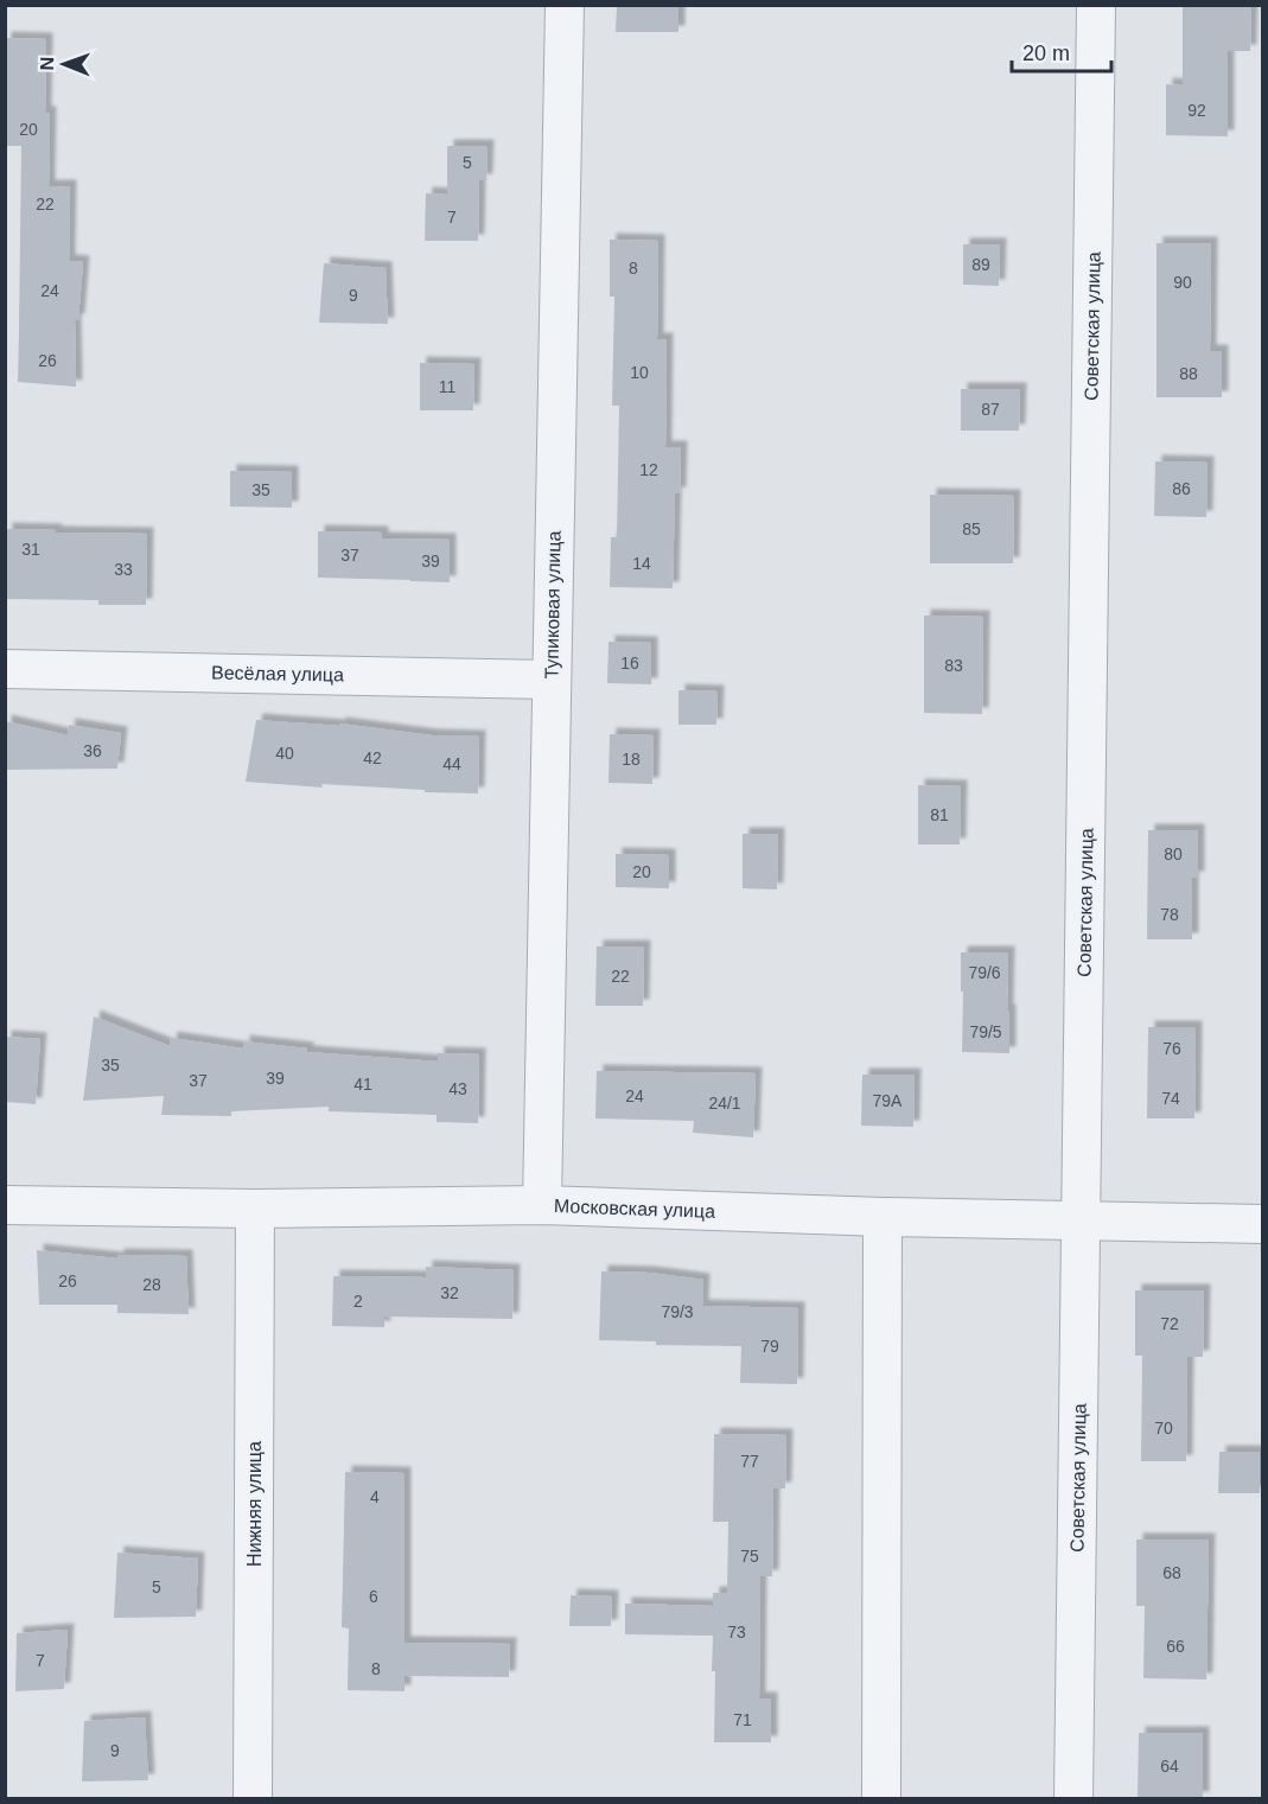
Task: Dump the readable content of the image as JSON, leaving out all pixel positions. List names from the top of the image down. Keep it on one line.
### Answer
{"streets":{"street":["Советская улица","Тупиковая улица","Весёлая улица","Московская улица","Нижняя улица"]},"crossings":[["Советская улица","Московская улица"],["Тупиковая улица","Весёлая улица"],["Тупиковая улица","Московская улица"],["Московская улица","Нижняя улица"]],"house_numbers":["92","20","5","22","7","89","8","90","24","9","26","10","88","11","87","12","86","35","85","31","37","39","14","33","16","83","36","40","42","18","44","81","80","20","78","79/6","22","79/5","76","35","39","37","41","43","24","74","79А","24/1","26","28","32","2","79/3","72","79","70","77","4","75","68","5","6","73","66","7","8","71","9","64"],"scale_bar":"20 m","north":"left"}
